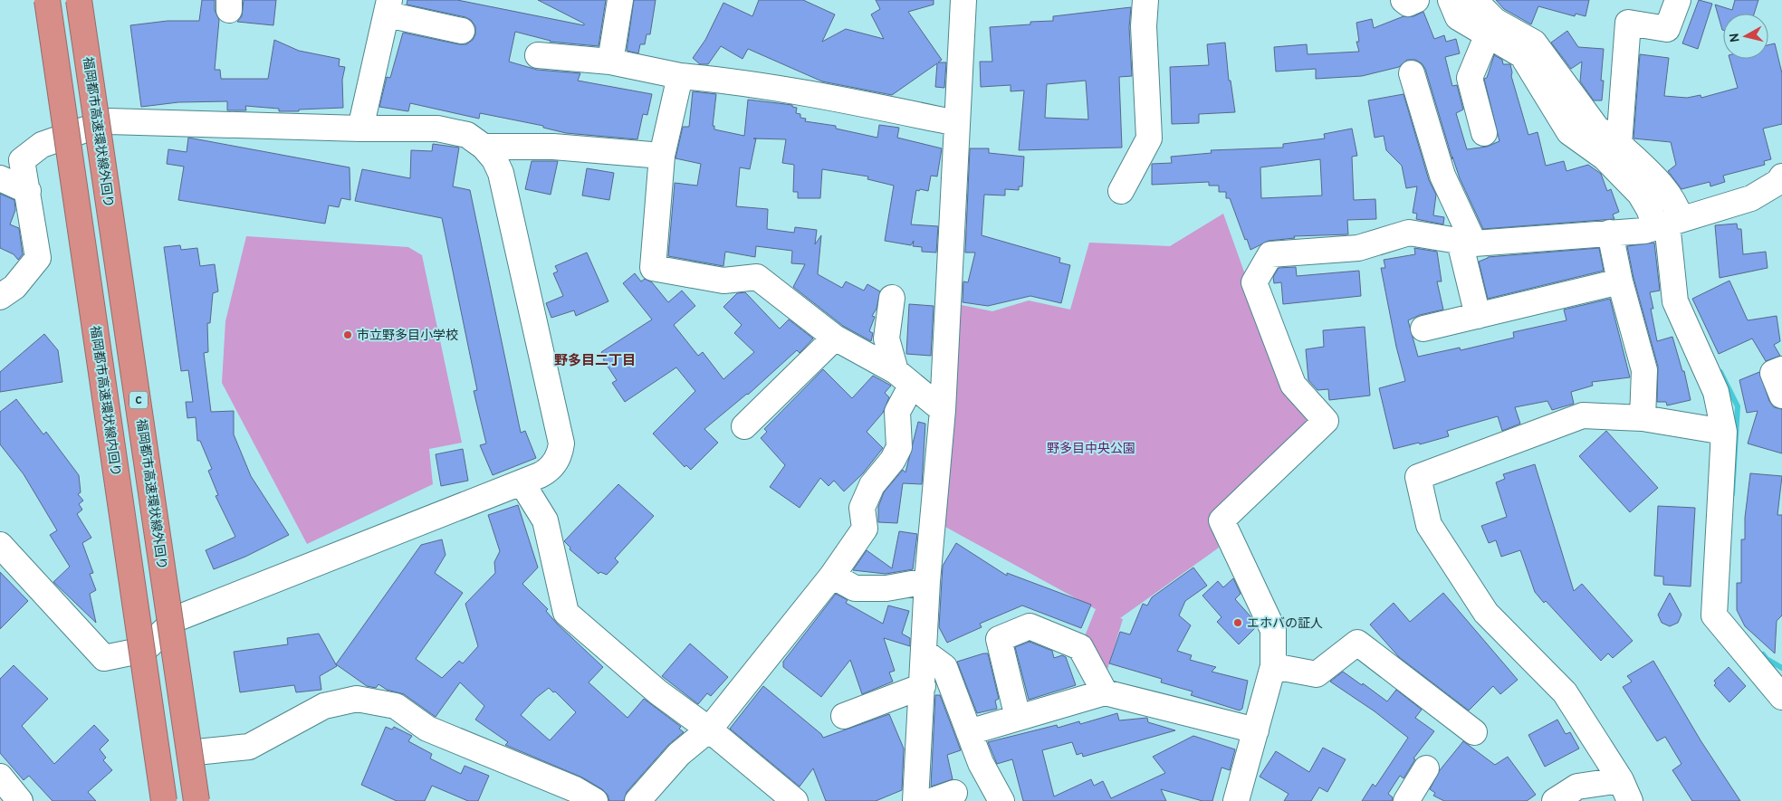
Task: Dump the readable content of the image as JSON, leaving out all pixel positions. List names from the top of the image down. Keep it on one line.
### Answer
{"streets":{"highway":["福岡都市高速環状線外回り","C","福岡都市高速環状線内回り"]},"districts":["野多目二丁目"],"parks":["野多目中央公園"],"places":["市立野多目小学校","エホバの証人"],"north":"left"}
